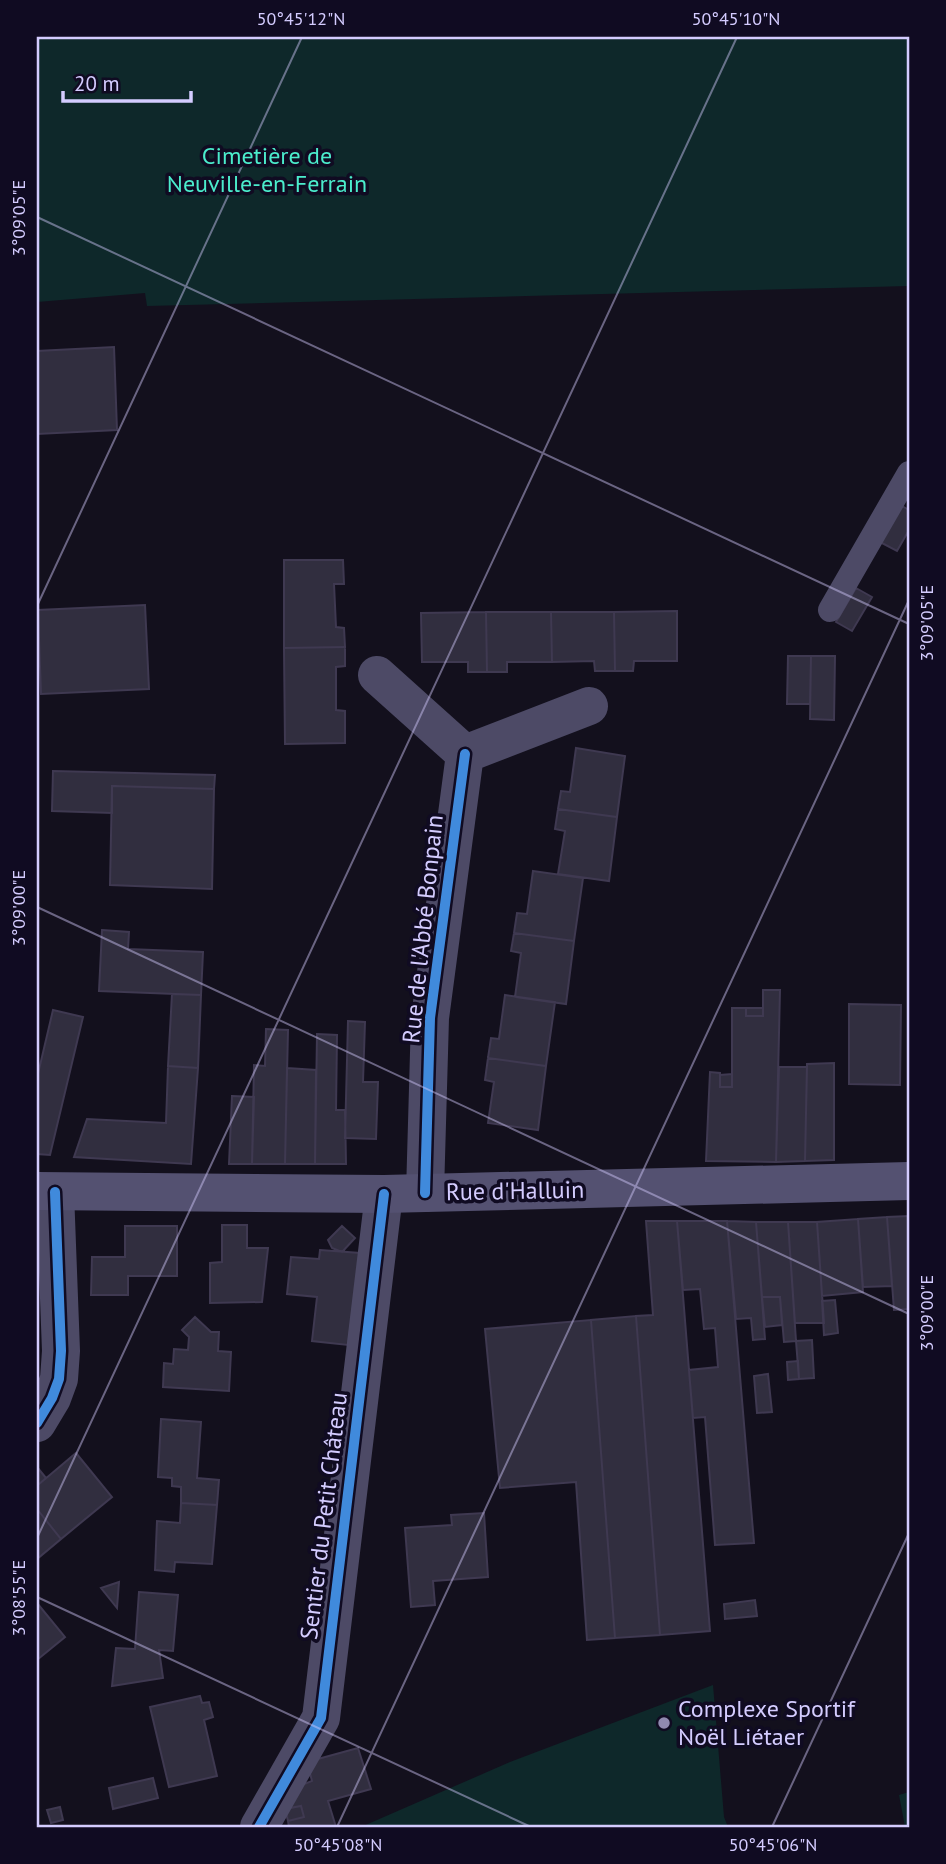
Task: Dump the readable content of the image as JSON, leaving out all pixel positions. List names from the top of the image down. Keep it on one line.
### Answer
{"streets":{"main road":["Rue d'Halluin"],"street":["Rue de l'Abbé Bonpain","Sentier du Petit Château"]},"crossings":[["Rue de l'Abbé Bonpain","Rue d'Halluin"],["Rue d'Halluin","Sentier du Petit Château"]],"parks":["Cimetière de Neuville-en-Ferrain"],"places":["Complexe Sportif Noël Liétaer"],"scale_bar":"20 m","coordinates":["50°45'12\"N","50°45'10\"N","3°09'05\"E","3°09'00\"E","3°08'55\"E","50°45'08\"N","50°45'06\"N"]}
